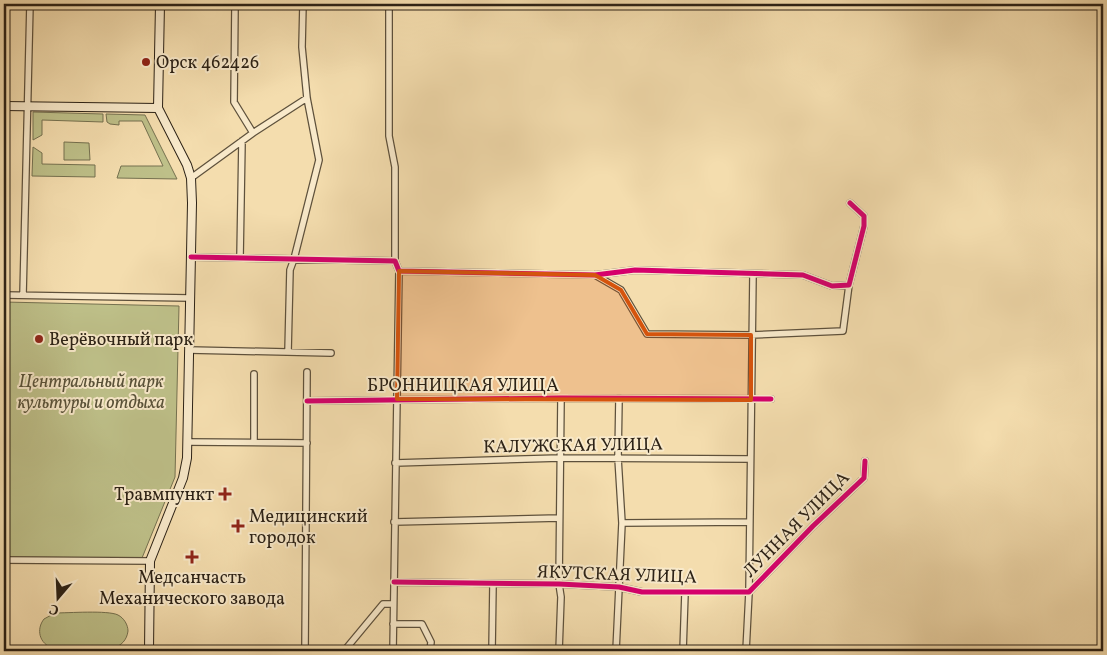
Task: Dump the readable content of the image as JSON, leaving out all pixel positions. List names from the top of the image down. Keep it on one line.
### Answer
{"streets":{"street":["БРОННИЦКАЯ УЛИЦА","КАЛУЖСКАЯ УЛИЦА","ЛУННАЯ УЛИЦА","ЯКУТСКАЯ УЛИЦА"]},"crossings":[["ЛУННАЯ УЛИЦА","ЯКУТСКАЯ УЛИЦА"]],"parks":["Центральный парк культуры и отдыха"],"places":{"other":["Орск 462426","Верёвочный парк"],"health":["Травмпункт","Медицинский городок","Медсанчасть Механического завода"]},"north":"bottom"}
